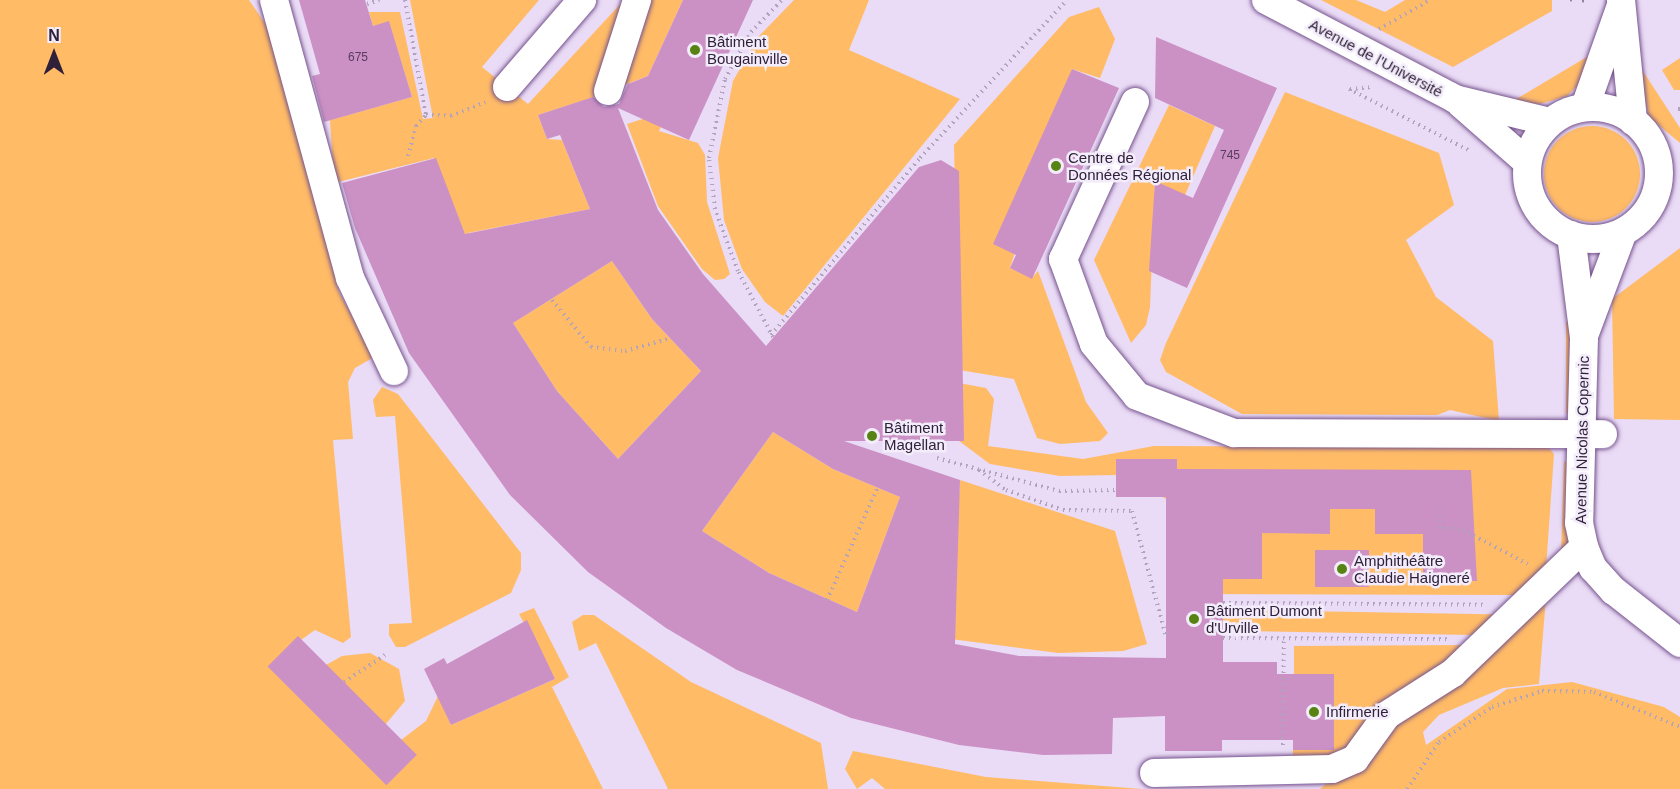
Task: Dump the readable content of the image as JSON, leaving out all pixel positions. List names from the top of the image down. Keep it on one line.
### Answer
{"streets":{"street":["Avenue de l'Université","Avenue Nicolas Copernic"]},"crossings":[["Avenue de l'Université","Avenue Nicolas Copernic"]],"places":["Bâtiment Bougainville","Centre de Données Régional","Bâtiment Magellan","Amphithéâtre Claudie Haigneré","Bâtiment Dumont d'Urville","Infirmerie"],"house_numbers":["675","745"],"north":"top"}
